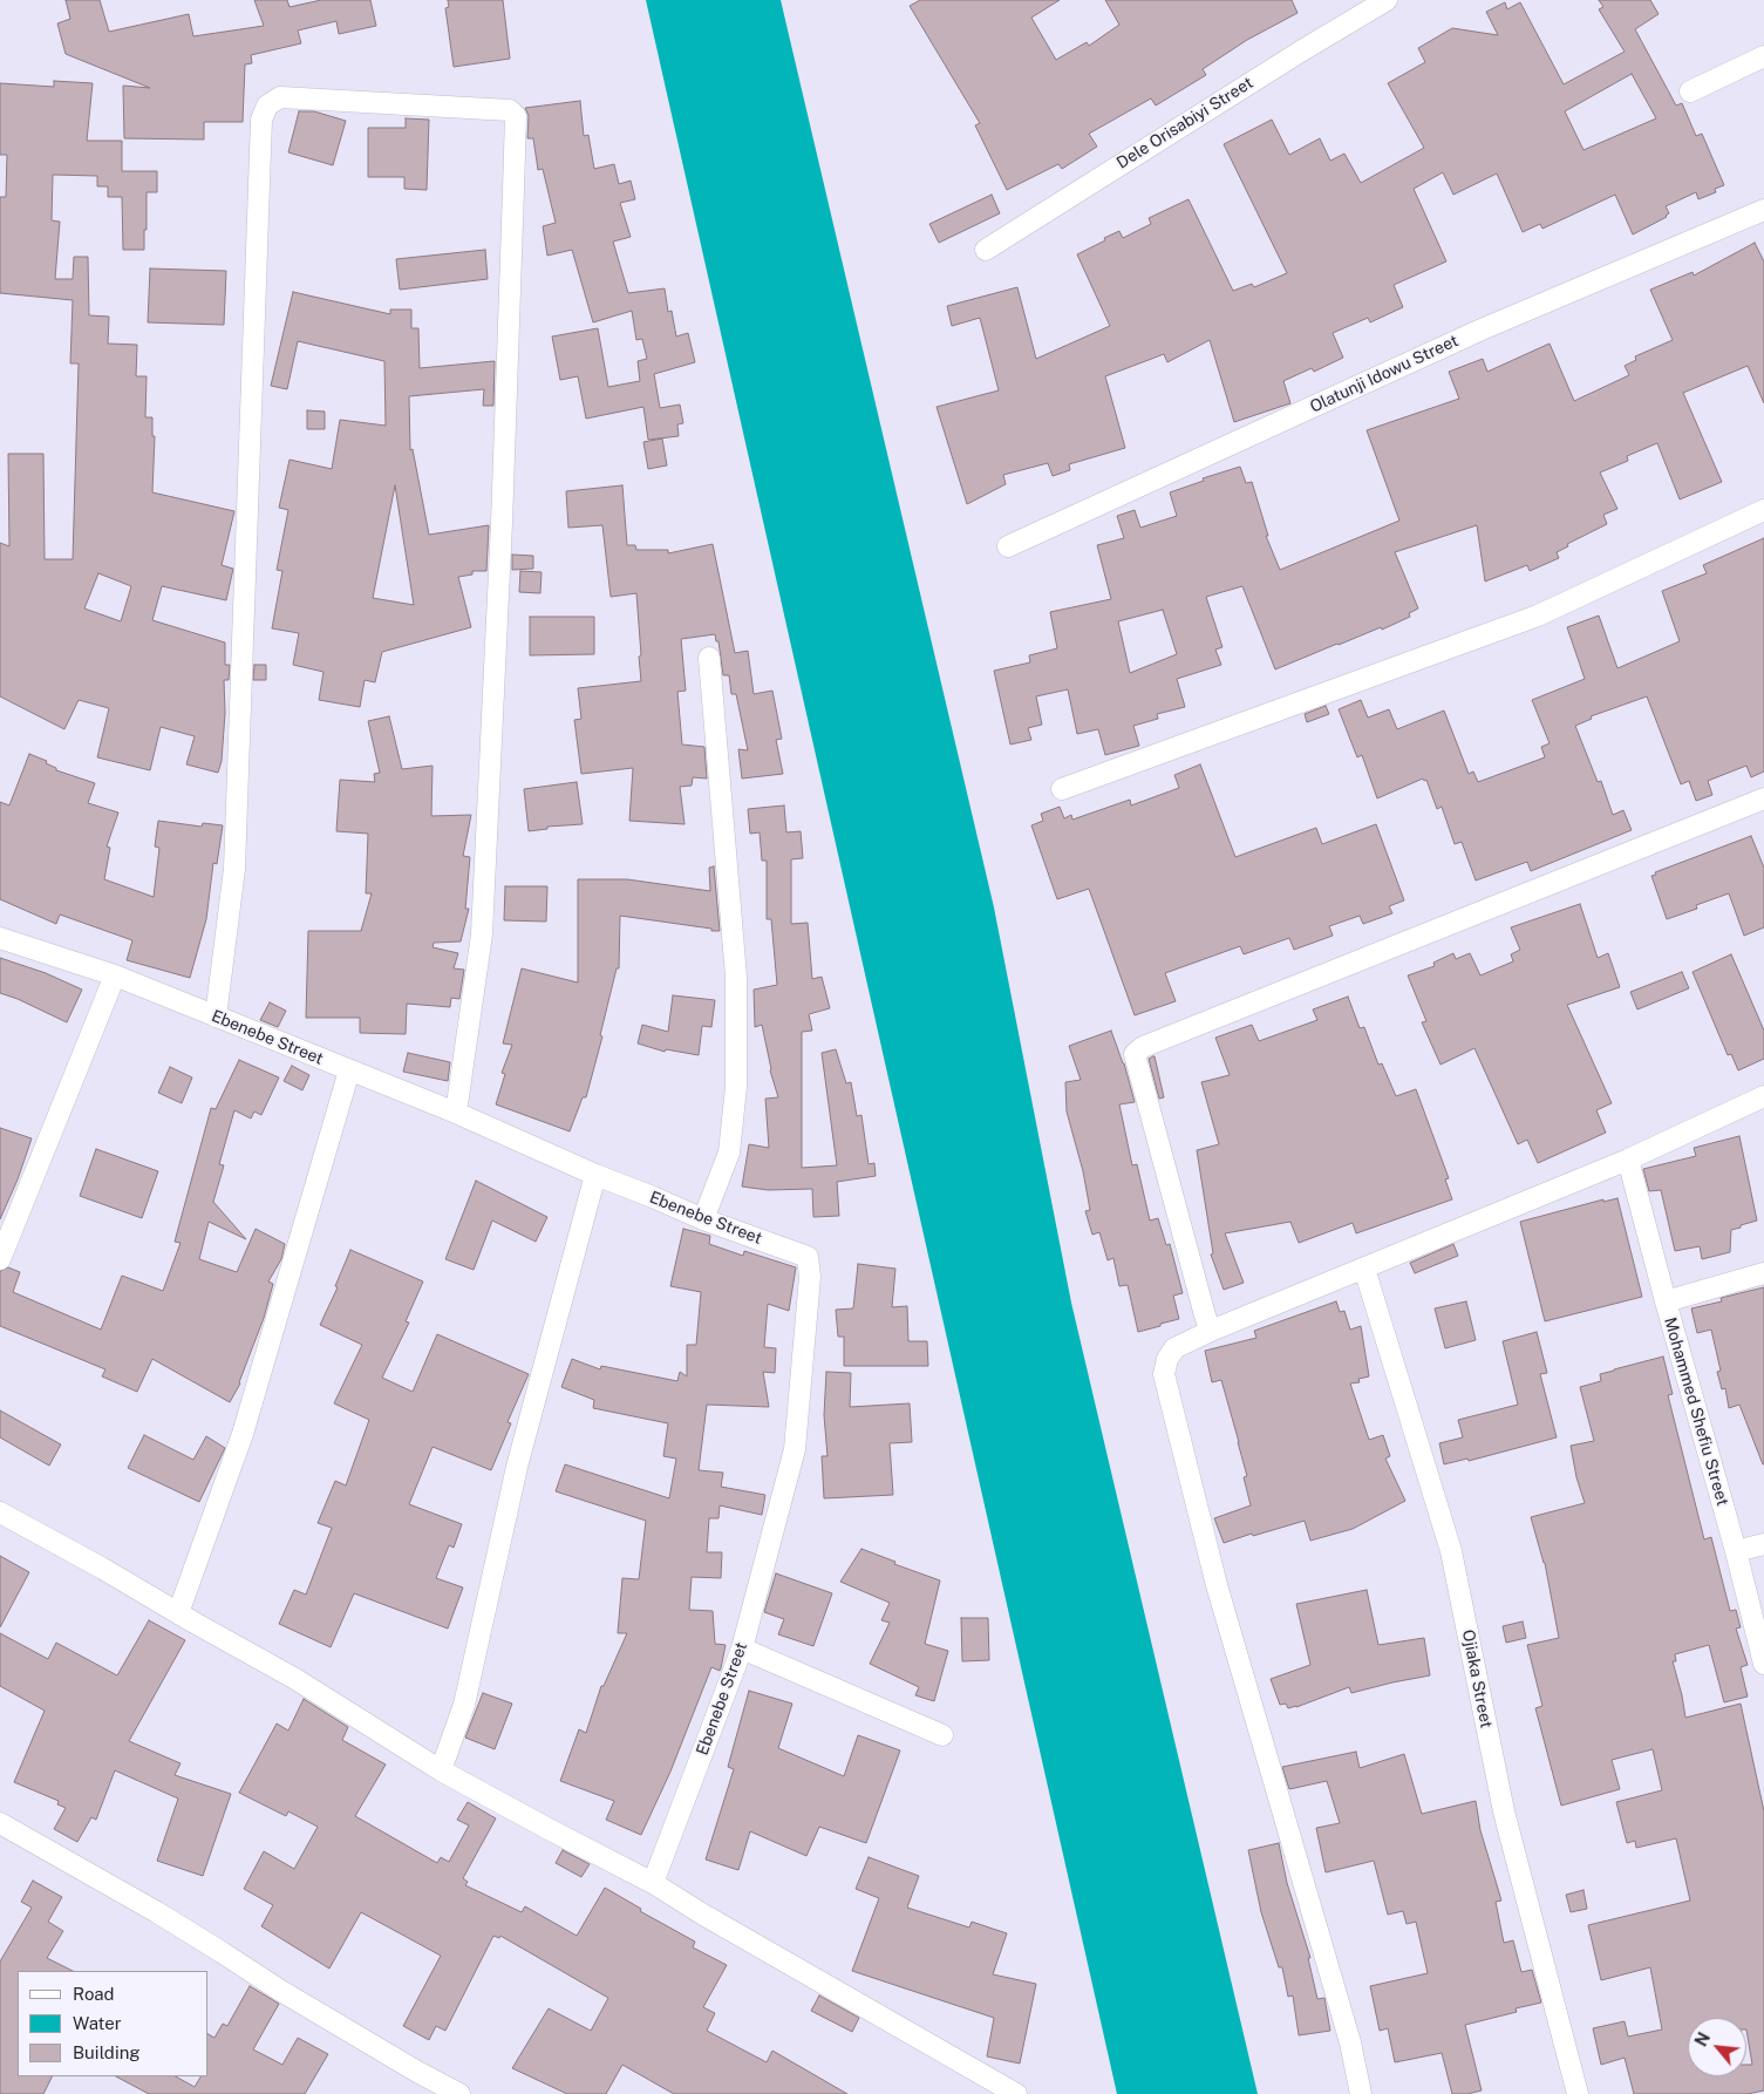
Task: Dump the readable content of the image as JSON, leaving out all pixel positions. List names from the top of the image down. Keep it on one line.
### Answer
{"streets":{"street":["Dele Orisabiyi Street","Olatunji Idowu Street","Ebenebe Street","Mohammed Shefiu Street","Ojiaka Street"]},"legend":["Road","Water","Building"],"north":"top left"}
